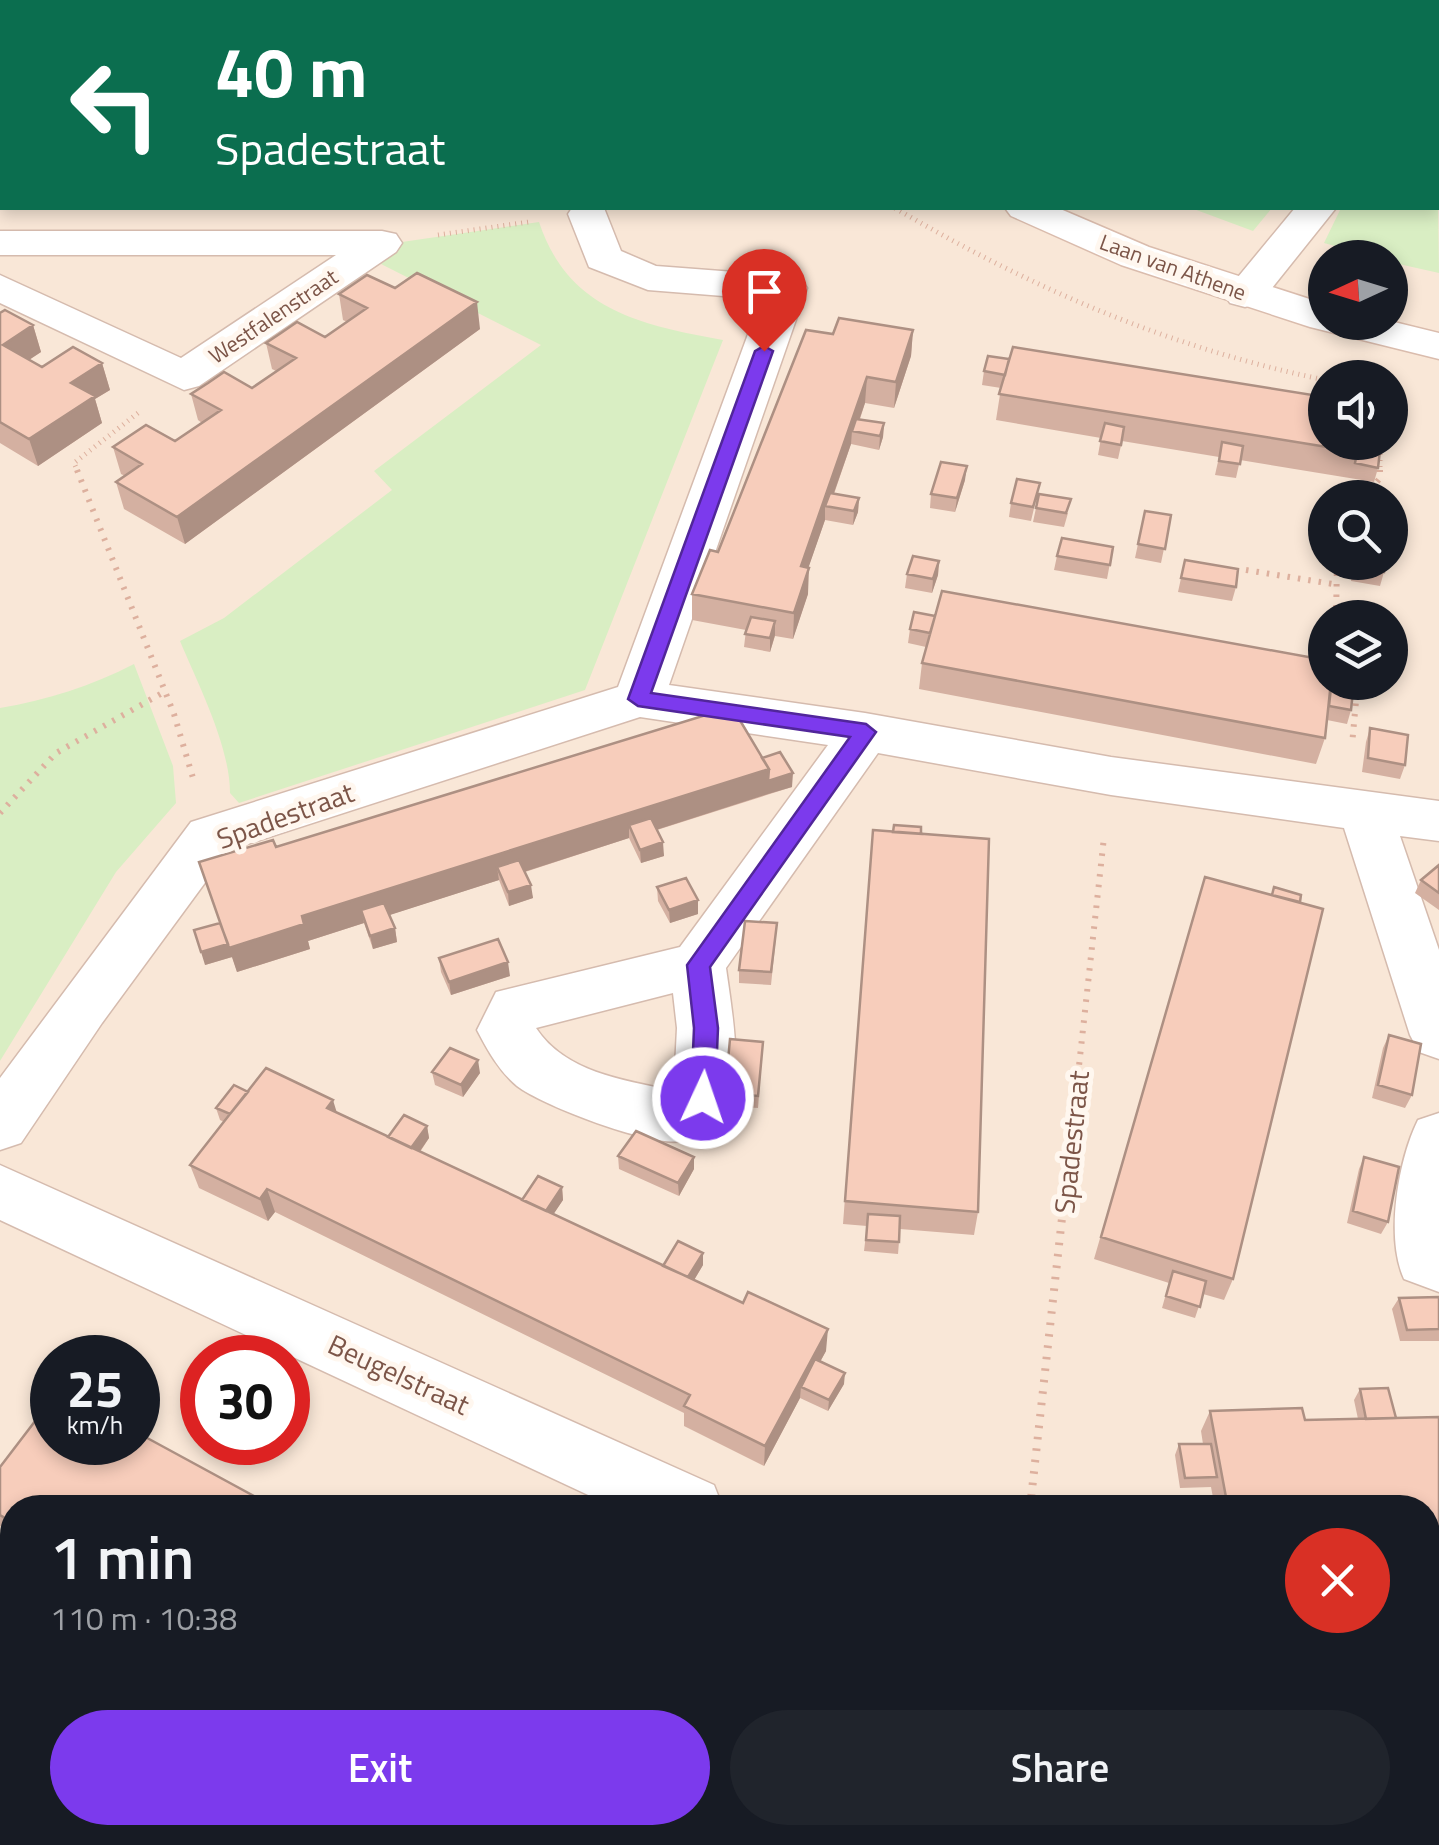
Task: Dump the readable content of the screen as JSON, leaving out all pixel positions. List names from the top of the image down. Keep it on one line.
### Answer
{"streets":{"street":["Laan van Athene","Westfalenstraat","Spadestraat","Beugelstraat"]},"north":"left","page":{"turn":["40 m","Spadestraat"],"speed":"25 km/h","limit":"30","heading":["1 min","110 m · 10:38"],"buttons":["Exit","Share"]}}
